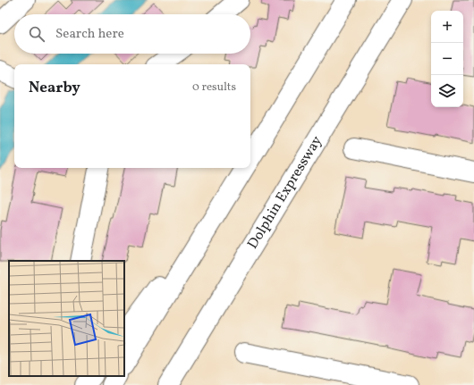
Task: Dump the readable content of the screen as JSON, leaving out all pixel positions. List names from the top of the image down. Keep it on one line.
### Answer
{"streets":{"main road":["Dolphin Expressway"]},"page":{"map_buttons":["+","−"],"search":"Search here","heading":["Nearby","0 results"]}}
